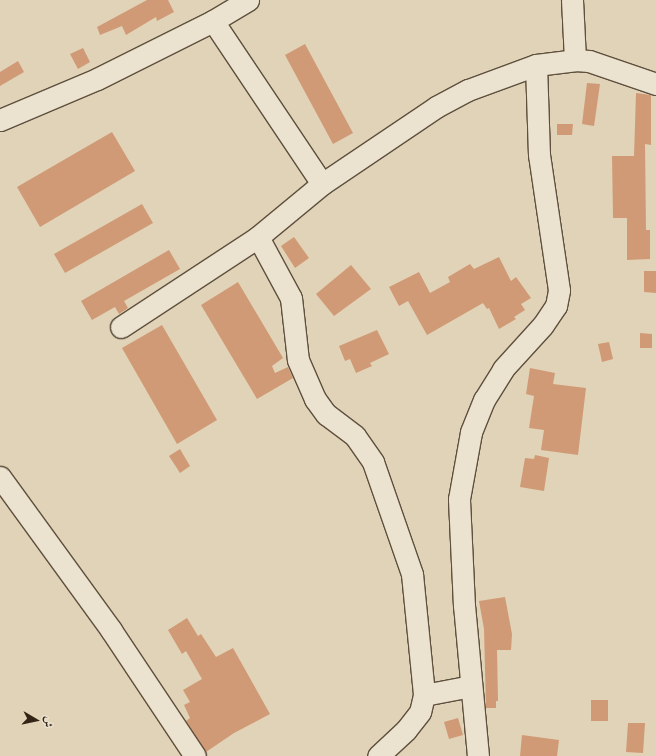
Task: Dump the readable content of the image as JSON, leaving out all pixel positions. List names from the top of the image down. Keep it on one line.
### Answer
{"north":"right"}
